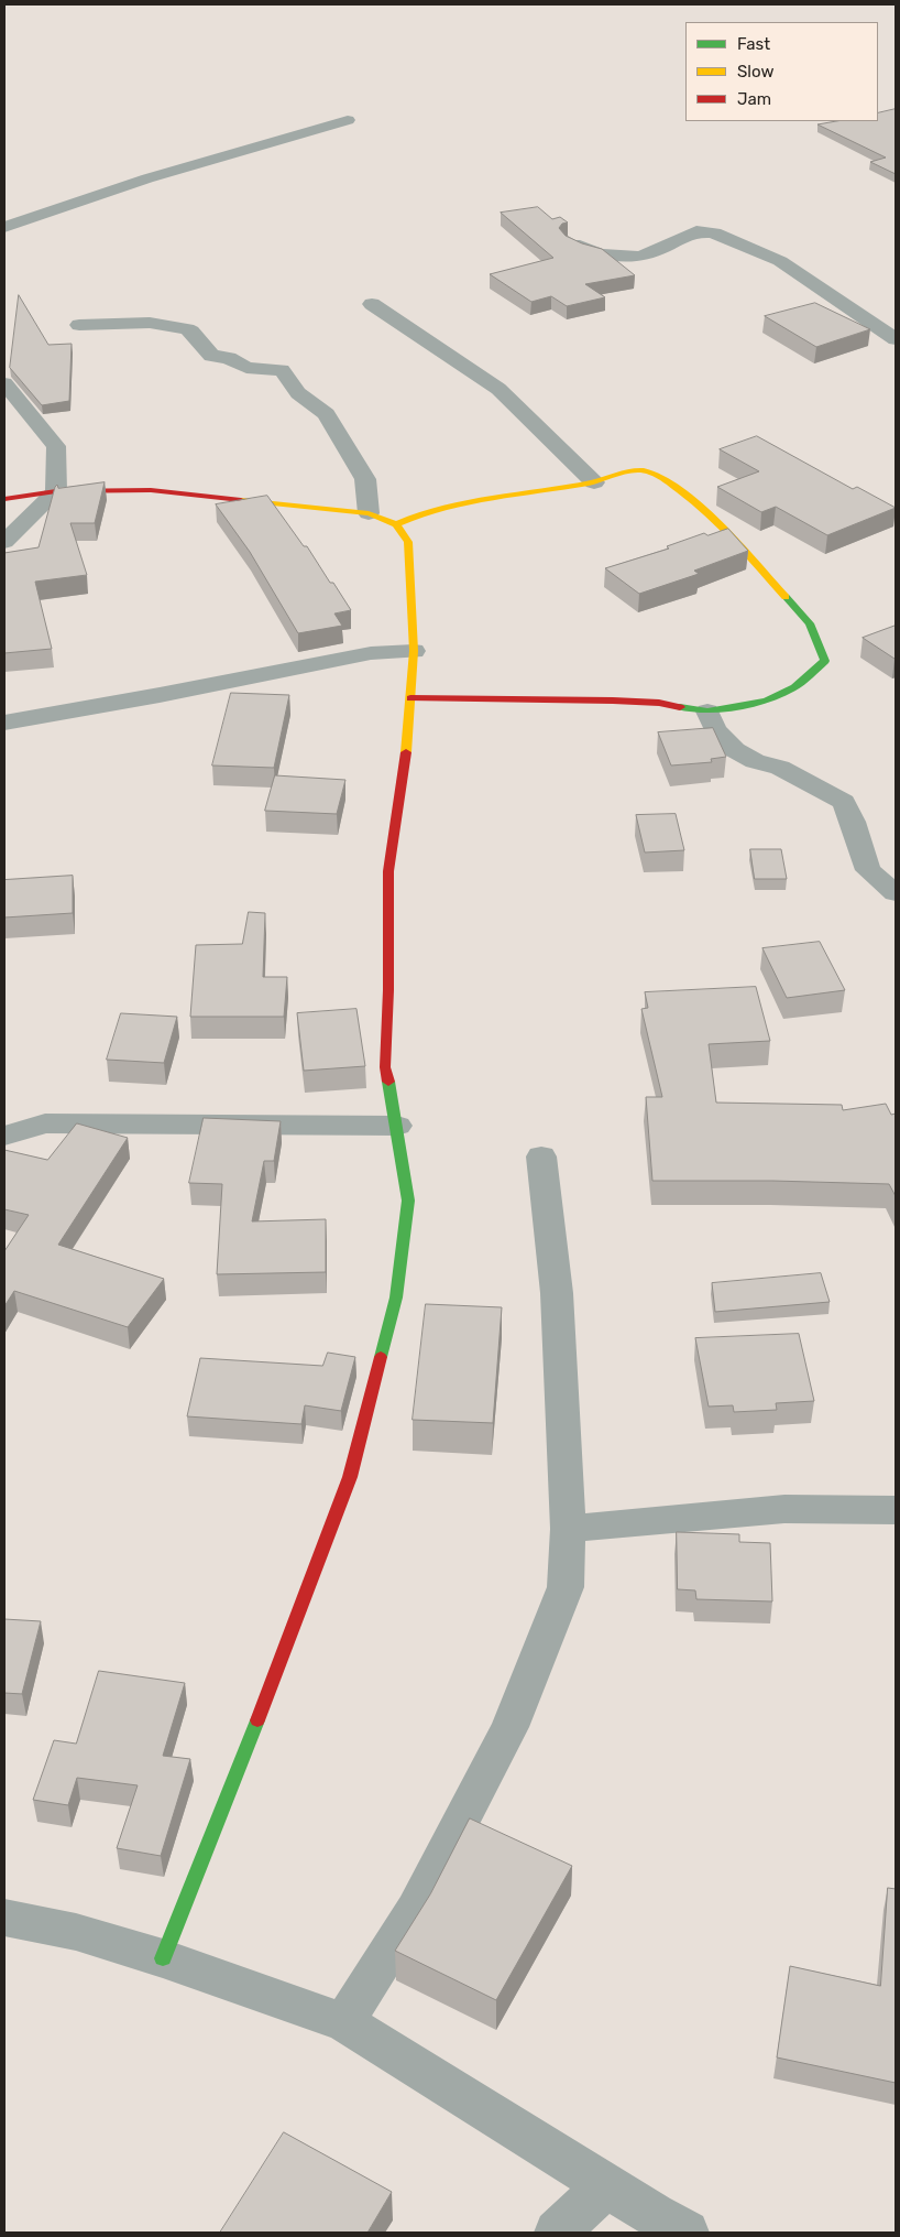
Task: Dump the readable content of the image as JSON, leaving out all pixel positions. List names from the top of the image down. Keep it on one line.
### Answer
{"legend":["Fast","Slow","Jam"]}
